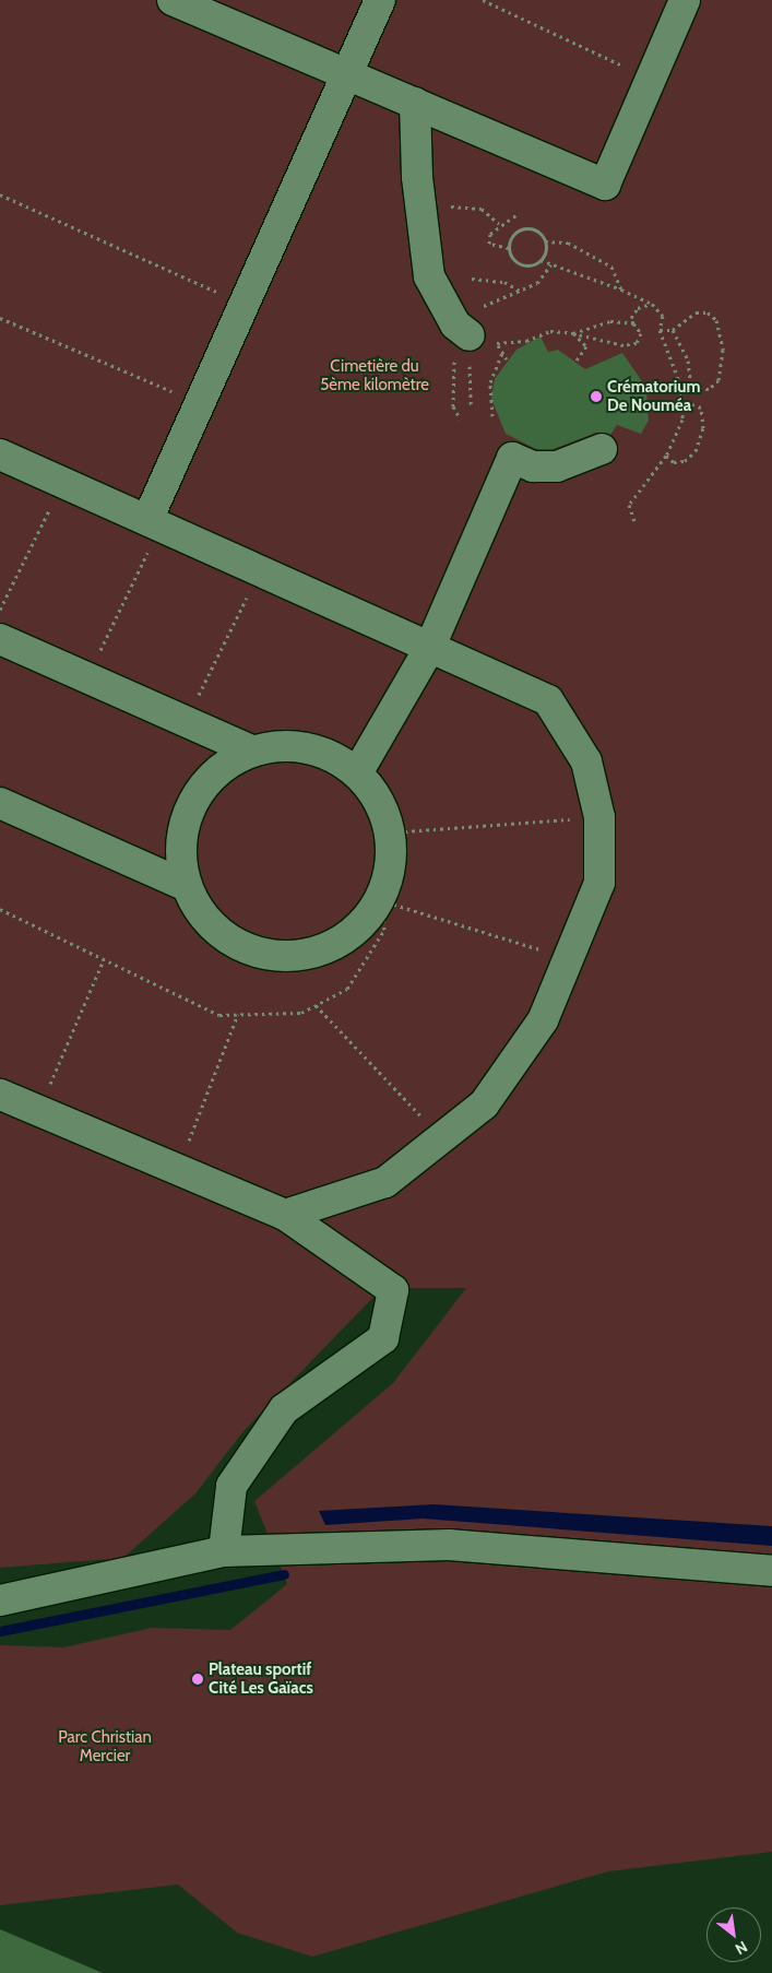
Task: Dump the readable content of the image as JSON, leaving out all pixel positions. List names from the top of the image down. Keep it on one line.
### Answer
{"parks":["Cimetière du 5ème kilomètre","Parc Christian Mercier"],"places":["Crématorium De Nouméa","Plateau sportif Cité Les Gaïacs"],"north":"bottom right"}
